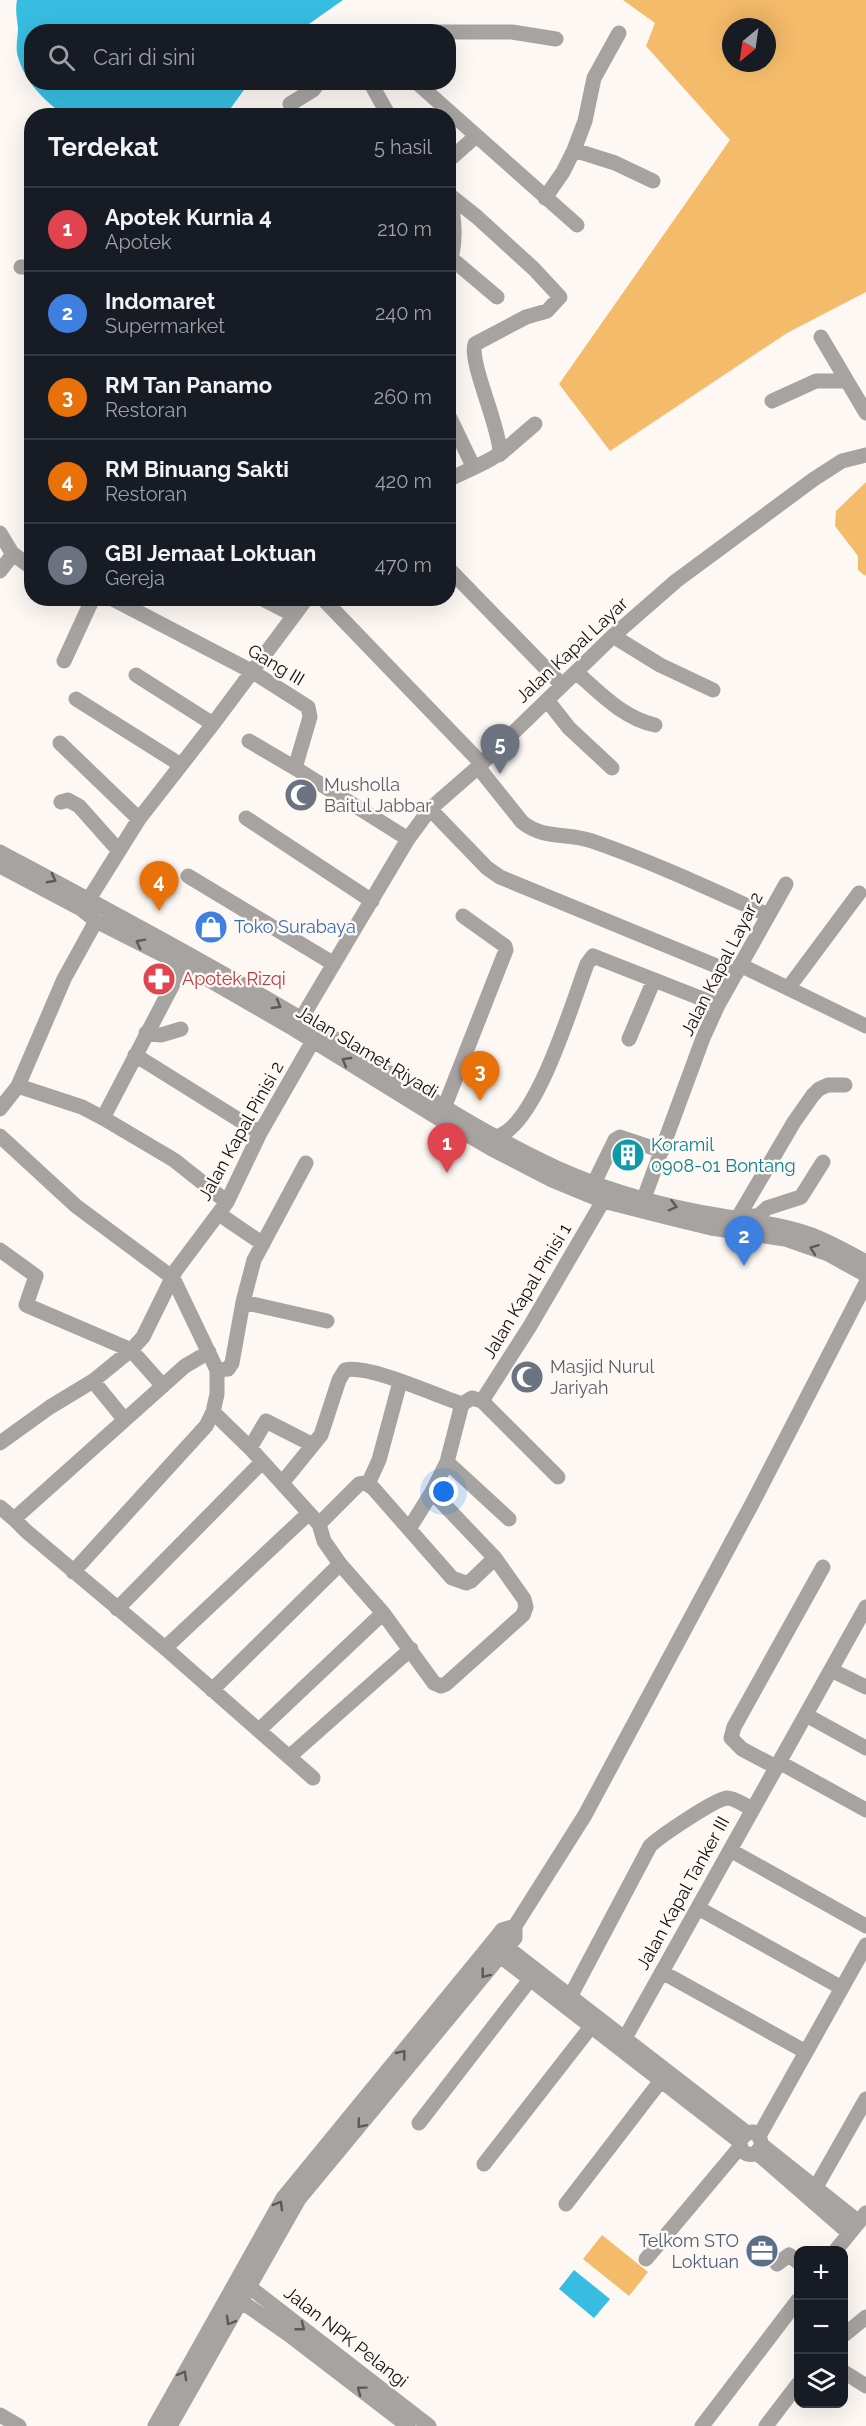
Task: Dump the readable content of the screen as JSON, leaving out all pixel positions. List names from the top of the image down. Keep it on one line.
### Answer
{"streets":{"street":["Jalan Kapal Layar","Gang III","Jalan Kapal Layar 2","Jalan Slamet Riyadi","Jalan Kapal Pinisi 2","Jalan Kapal Pinisi 1","Jalan Kapal Tanker III","Jalan NPK Pelangi"]},"crossings":[["Jalan Kapal Layar","Jalan Slamet Riyadi"],["Jalan Kapal Layar 2","Jalan Slamet Riyadi"],["Jalan Slamet Riyadi","Jalan Kapal Pinisi 2"],["Jalan Slamet Riyadi","Jalan Kapal Pinisi 1"]],"places":{"mosque":["Musholla Baitul Jabbar","Masjid Nurul Jariyah"],"shop":["Toko Surabaya"],"pharmacy":["Apotek Rizqi"],"building":["Koramil 0908-01 Bontang"],"office":["Telkom STO Loktuan"]},"north":"bottom left","page":{"search":"Cari di sini","heading":["Terdekat","5 hasil"],"list":[{"mark":"1","name":"Apotek Kurnia 4","note":"Apotek","value":"210 m"},{"mark":"2","name":"Indomaret","note":"Supermarket","value":"240 m"},{"mark":"3","name":"RM Tan Panamo","note":"Restoran","value":"260 m"},{"mark":"4","name":"RM Binuang Sakti","note":"Restoran","value":"420 m"},{"mark":"5","name":"GBI Jemaat Loktuan","note":"Gereja","value":"470 m"}],"pins":["5","4","3","1","2"],"map_buttons":["+","−"]}}
